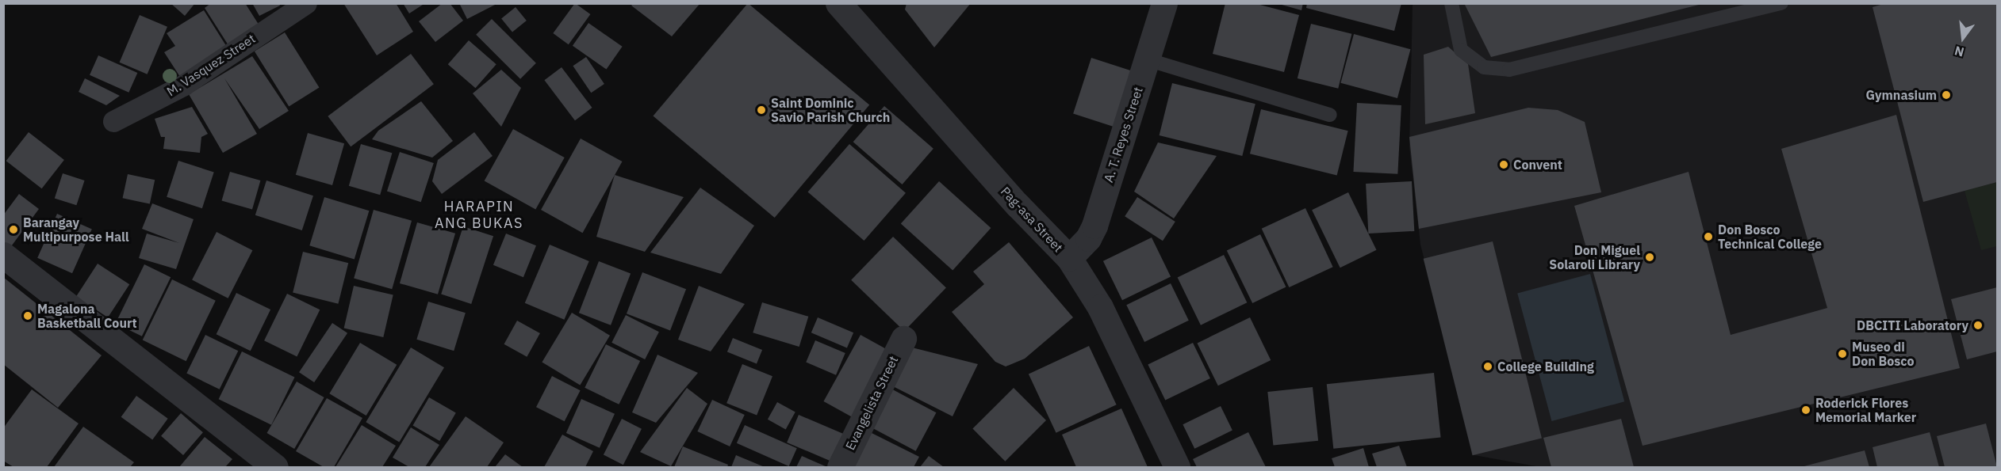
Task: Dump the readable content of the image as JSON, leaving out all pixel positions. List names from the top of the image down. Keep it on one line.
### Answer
{"streets":{"street":["M. Vasquez Street","A. T. Reyes Street","Pag-asa Street","Evangelista Street"]},"crossings":[["A. T. Reyes Street","Pag-asa Street"]],"districts":["HARAPIN ANG BUKAS"],"places":["Gymnasium","Saint Dominic Savio Parish Church","Convent","Barangay Multipurpose Hall","Don Bosco Technical College","Don Miguel Solaroli Library","Magalona Basketball Court","DBCITI Laboratory","Museo di Don Bosco","College Building","Roderick Flores Memorial Marker"],"north":"bottom"}
